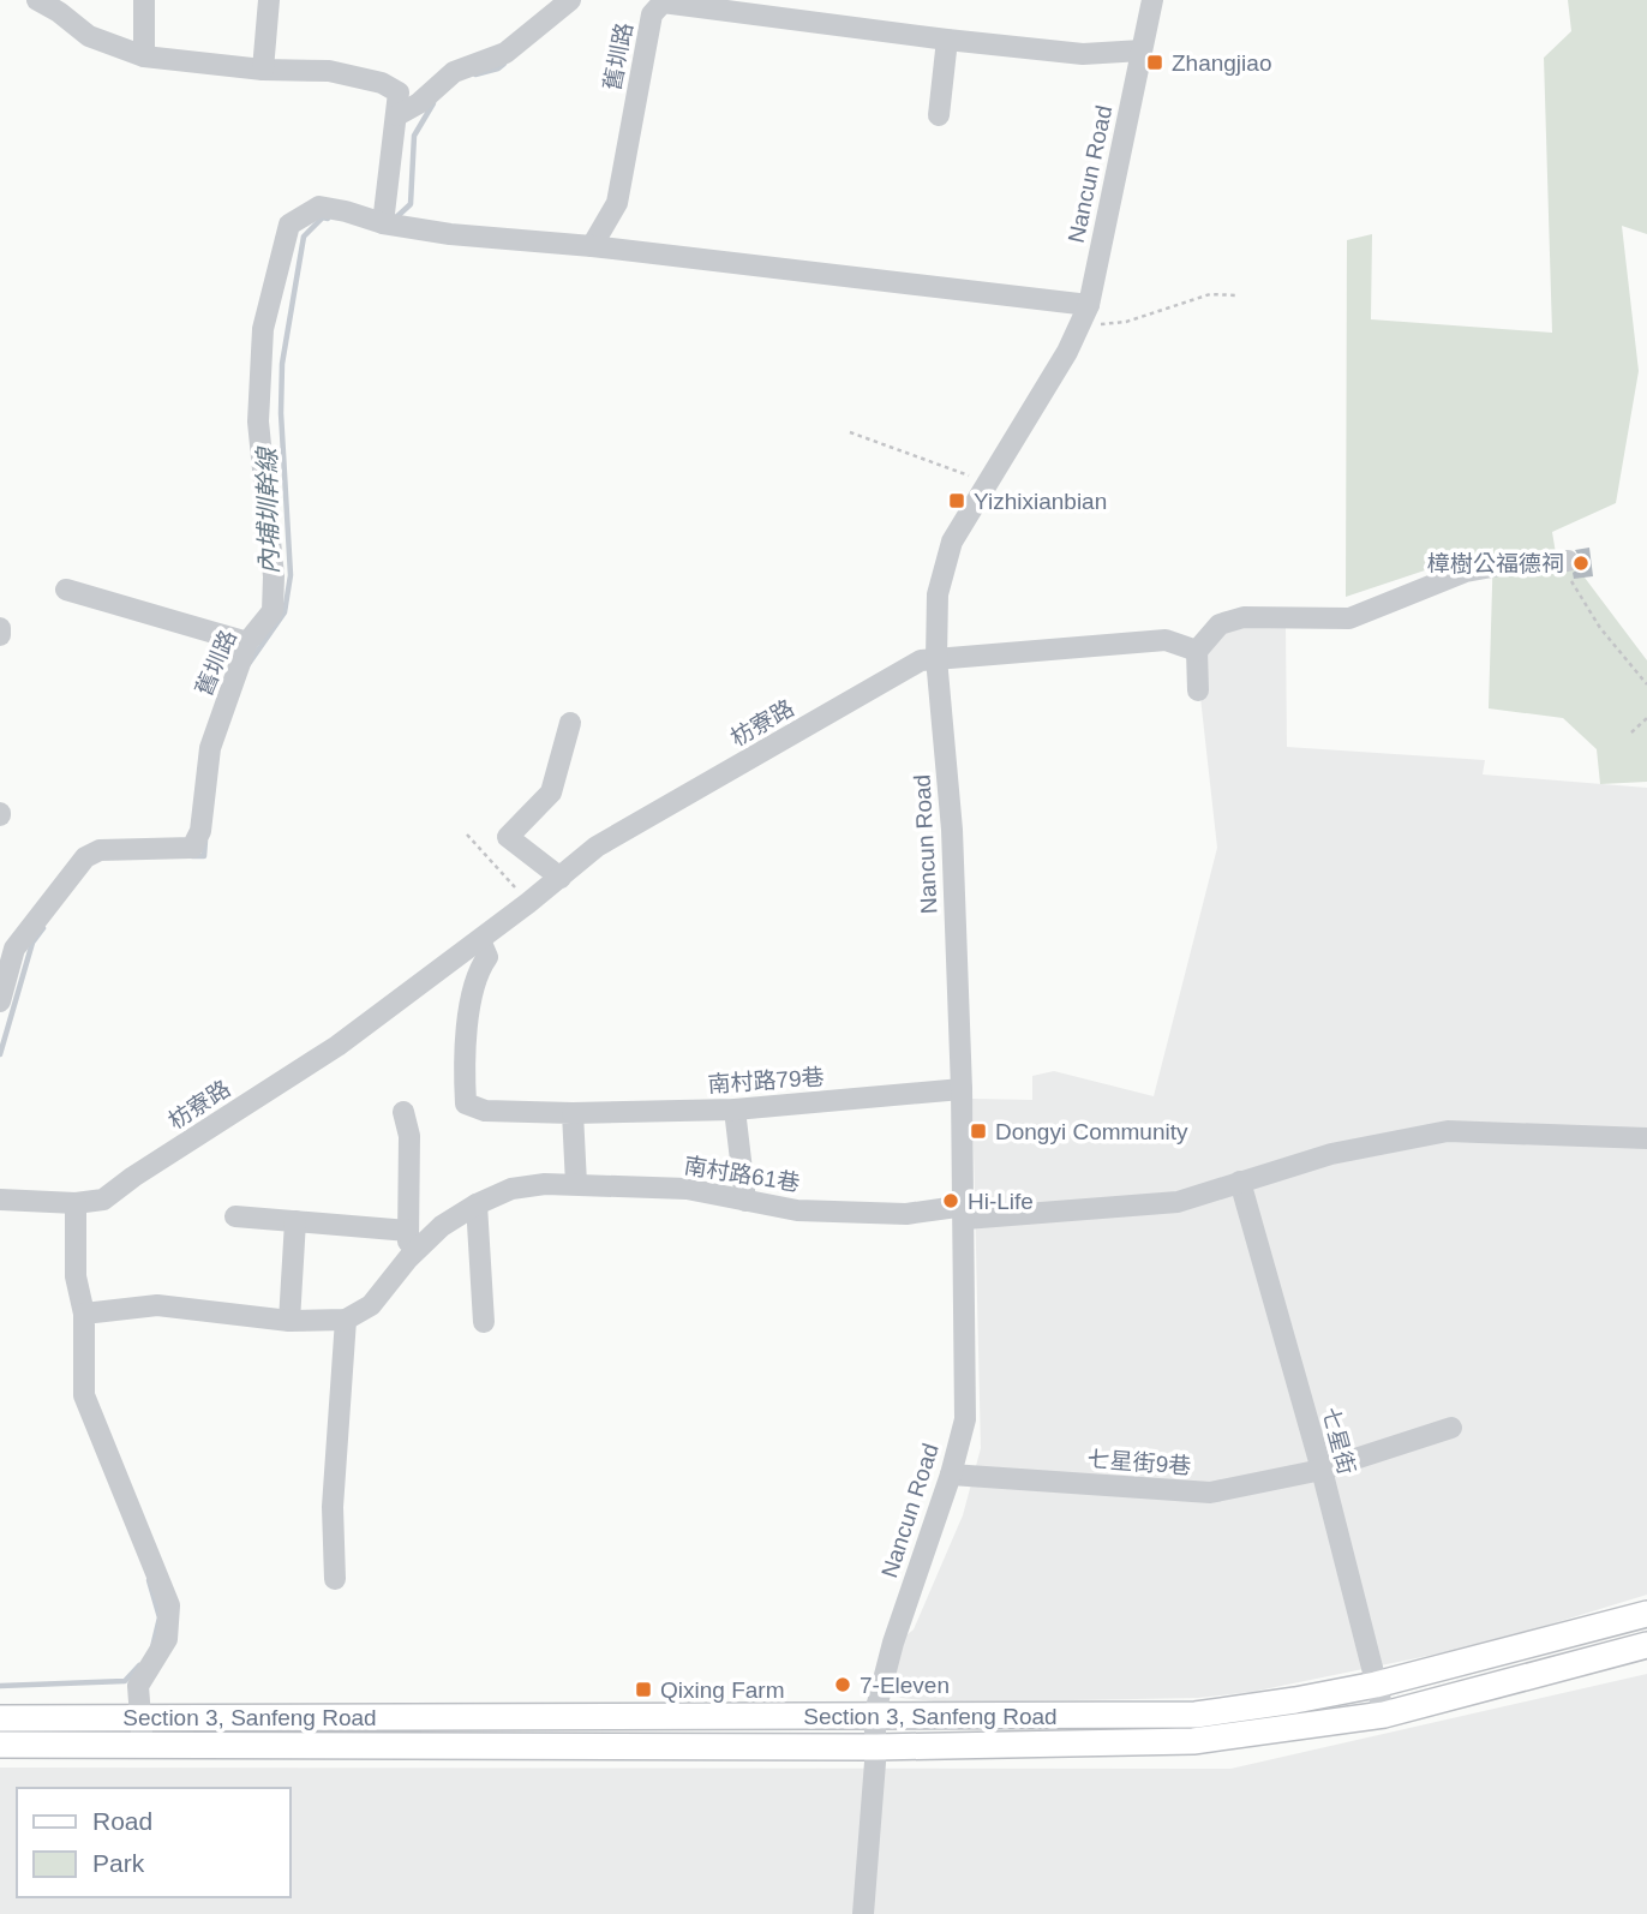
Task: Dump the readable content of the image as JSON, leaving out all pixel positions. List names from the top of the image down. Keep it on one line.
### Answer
{"streets":{"main road":["Section 3, Sanfeng Road"],"street":["舊圳路","Nancun Road","枋寮路","南村路79巷","南村路61巷","七星街","七星街9巷"]},"crossings":[["舊圳路","Nancun Road"],["Nancun Road","枋寮路"],["Nancun Road","南村路79巷"],["Nancun Road","南村路61巷"],["Nancun Road","七星街9巷"],["Nancun Road","Section 3, Sanfeng Road"],["枋寮路","南村路79巷"],["南村路61巷","七星街"],["七星街","七星街9巷"],["七星街","Section 3, Sanfeng Road"]],"water":["內埔圳幹線"],"places":{"transit":["Zhangjiao","Yizhixianbian","Dongyi Community","Qixing Farm"],"other":["樟樹公福德祠","Hi-Life","7-Eleven"]},"legend":["Road","Park"]}
